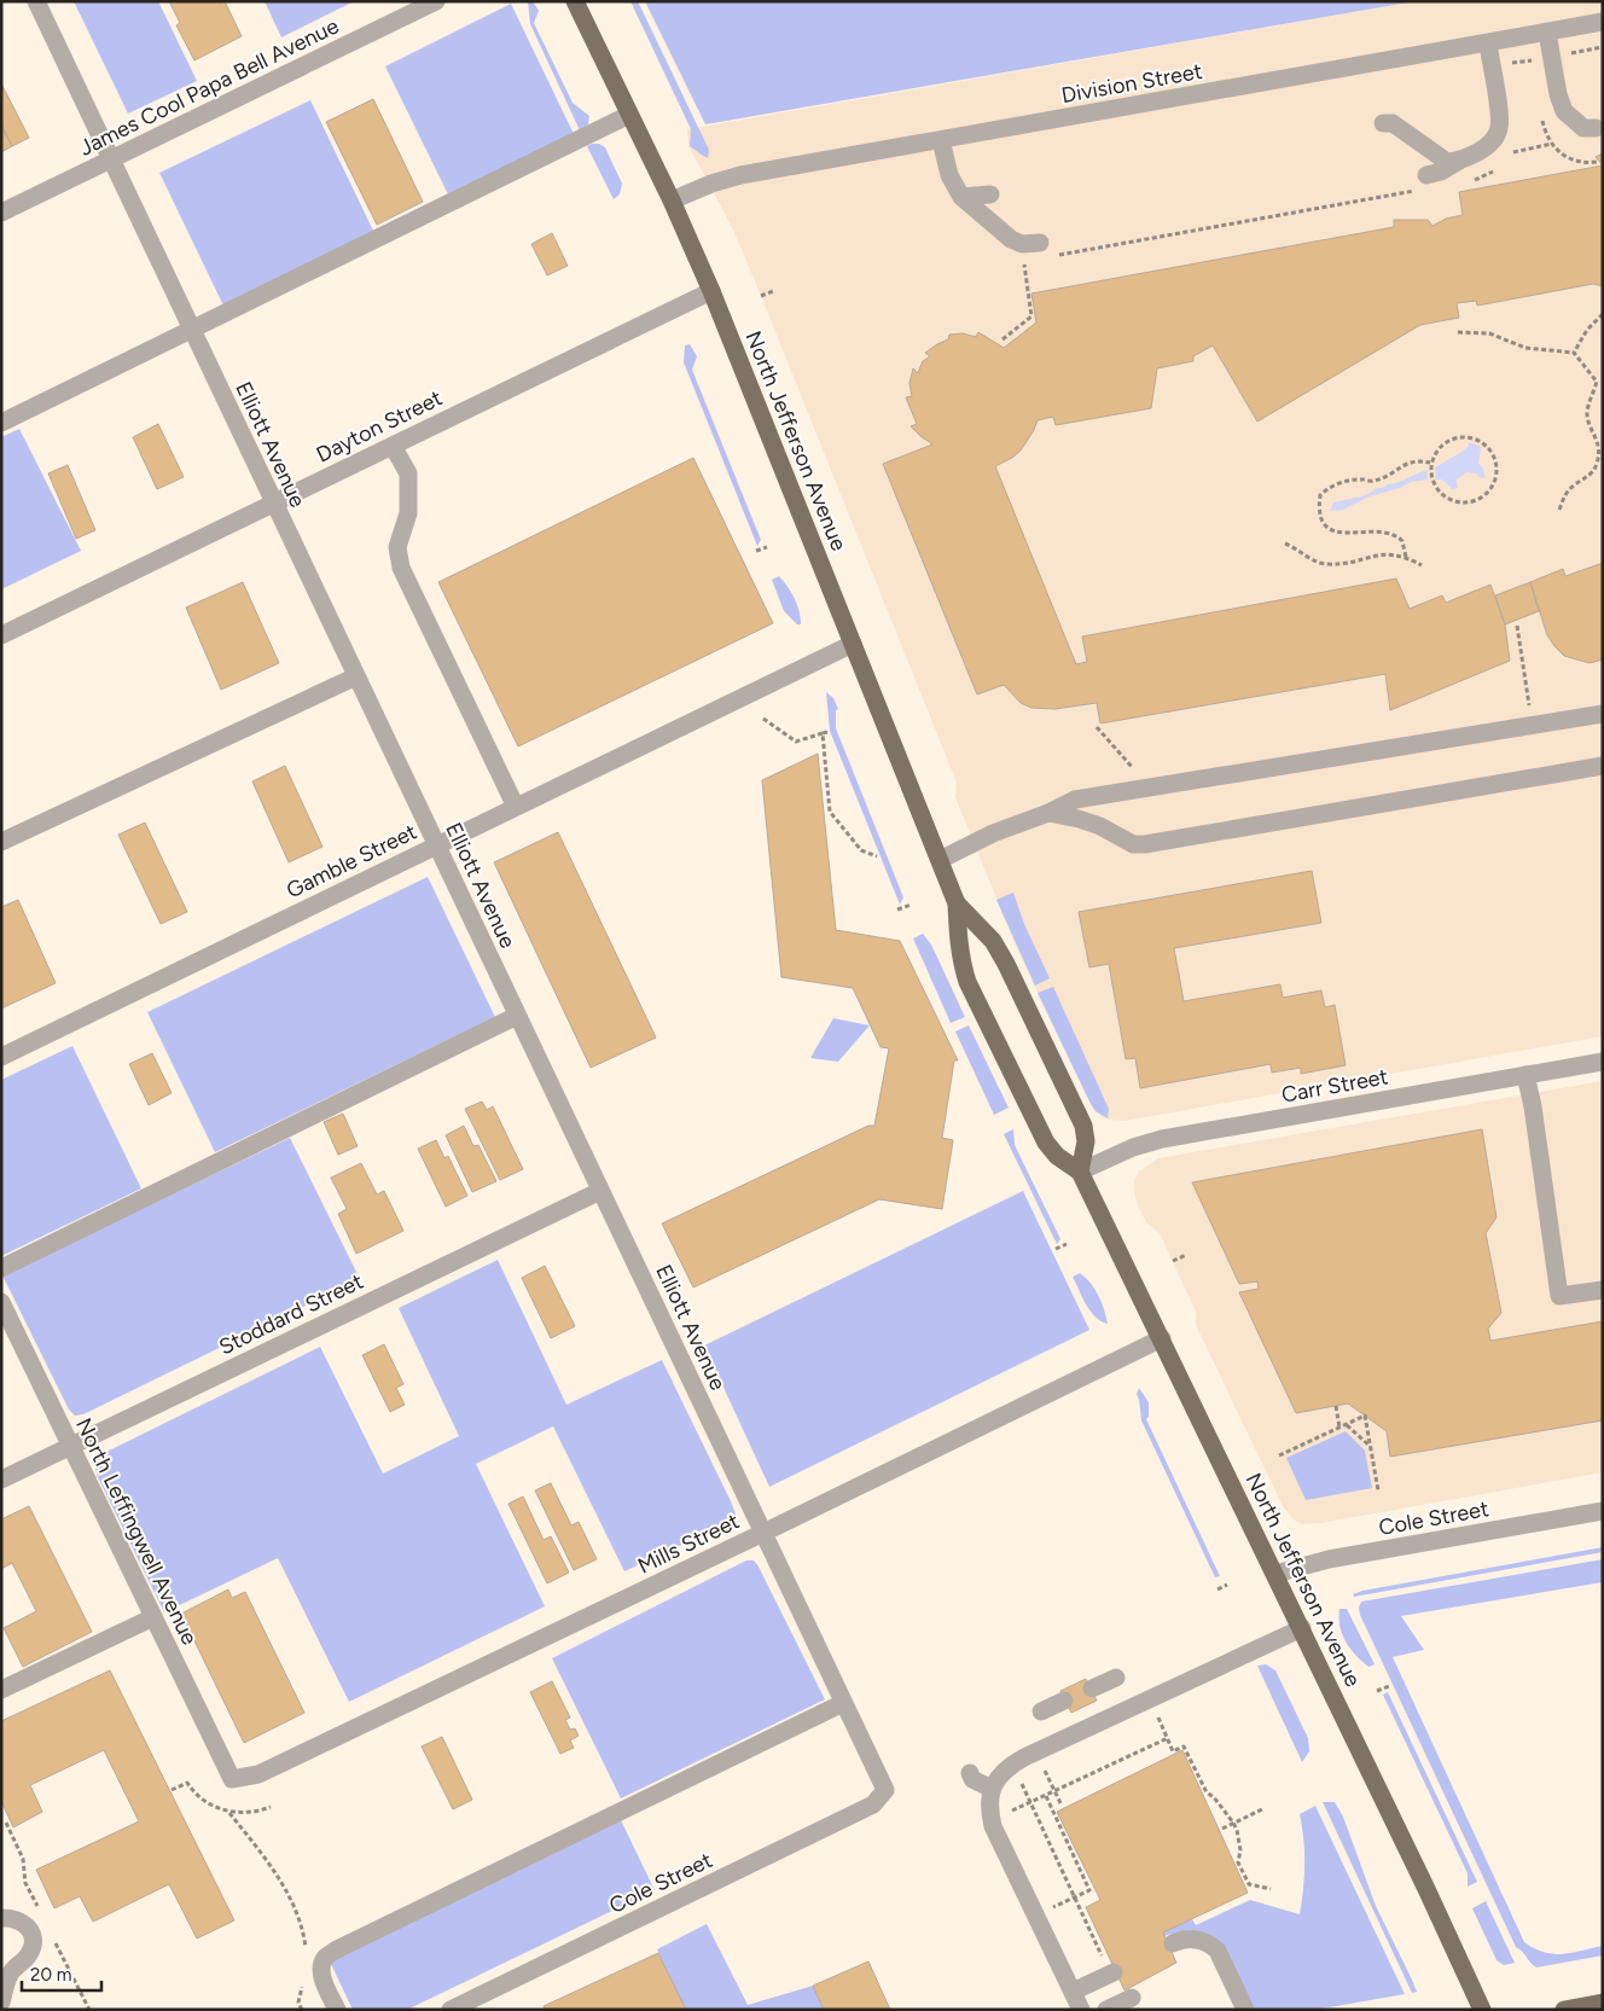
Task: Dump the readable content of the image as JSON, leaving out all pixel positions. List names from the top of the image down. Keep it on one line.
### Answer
{"streets":{"main road":["North Jefferson Avenue"],"street":["Division Street","James Cool Papa Bell Avenue","Dayton Street","Elliott Avenue","Gamble Street","Carr Street","Stoddard Street","Cole Street","North Leffingwell Avenue","Mills Street"]},"crossings":[["Division Street","North Jefferson Avenue"],["James Cool Papa Bell Avenue","Elliott Avenue"],["Dayton Street","North Jefferson Avenue"],["Dayton Street","Elliott Avenue"],["North Jefferson Avenue","Gamble Street"],["North Jefferson Avenue","Carr Street"],["North Jefferson Avenue","Cole Street"],["North Jefferson Avenue","Mills Street"],["Elliott Avenue","Gamble Street"],["Elliott Avenue","Stoddard Street"],["Elliott Avenue","Cole Street"],["Elliott Avenue","Mills Street"],["Stoddard Street","North Leffingwell Avenue"],["North Leffingwell Avenue","Mills Street"]],"scale_bar":"20 m"}
